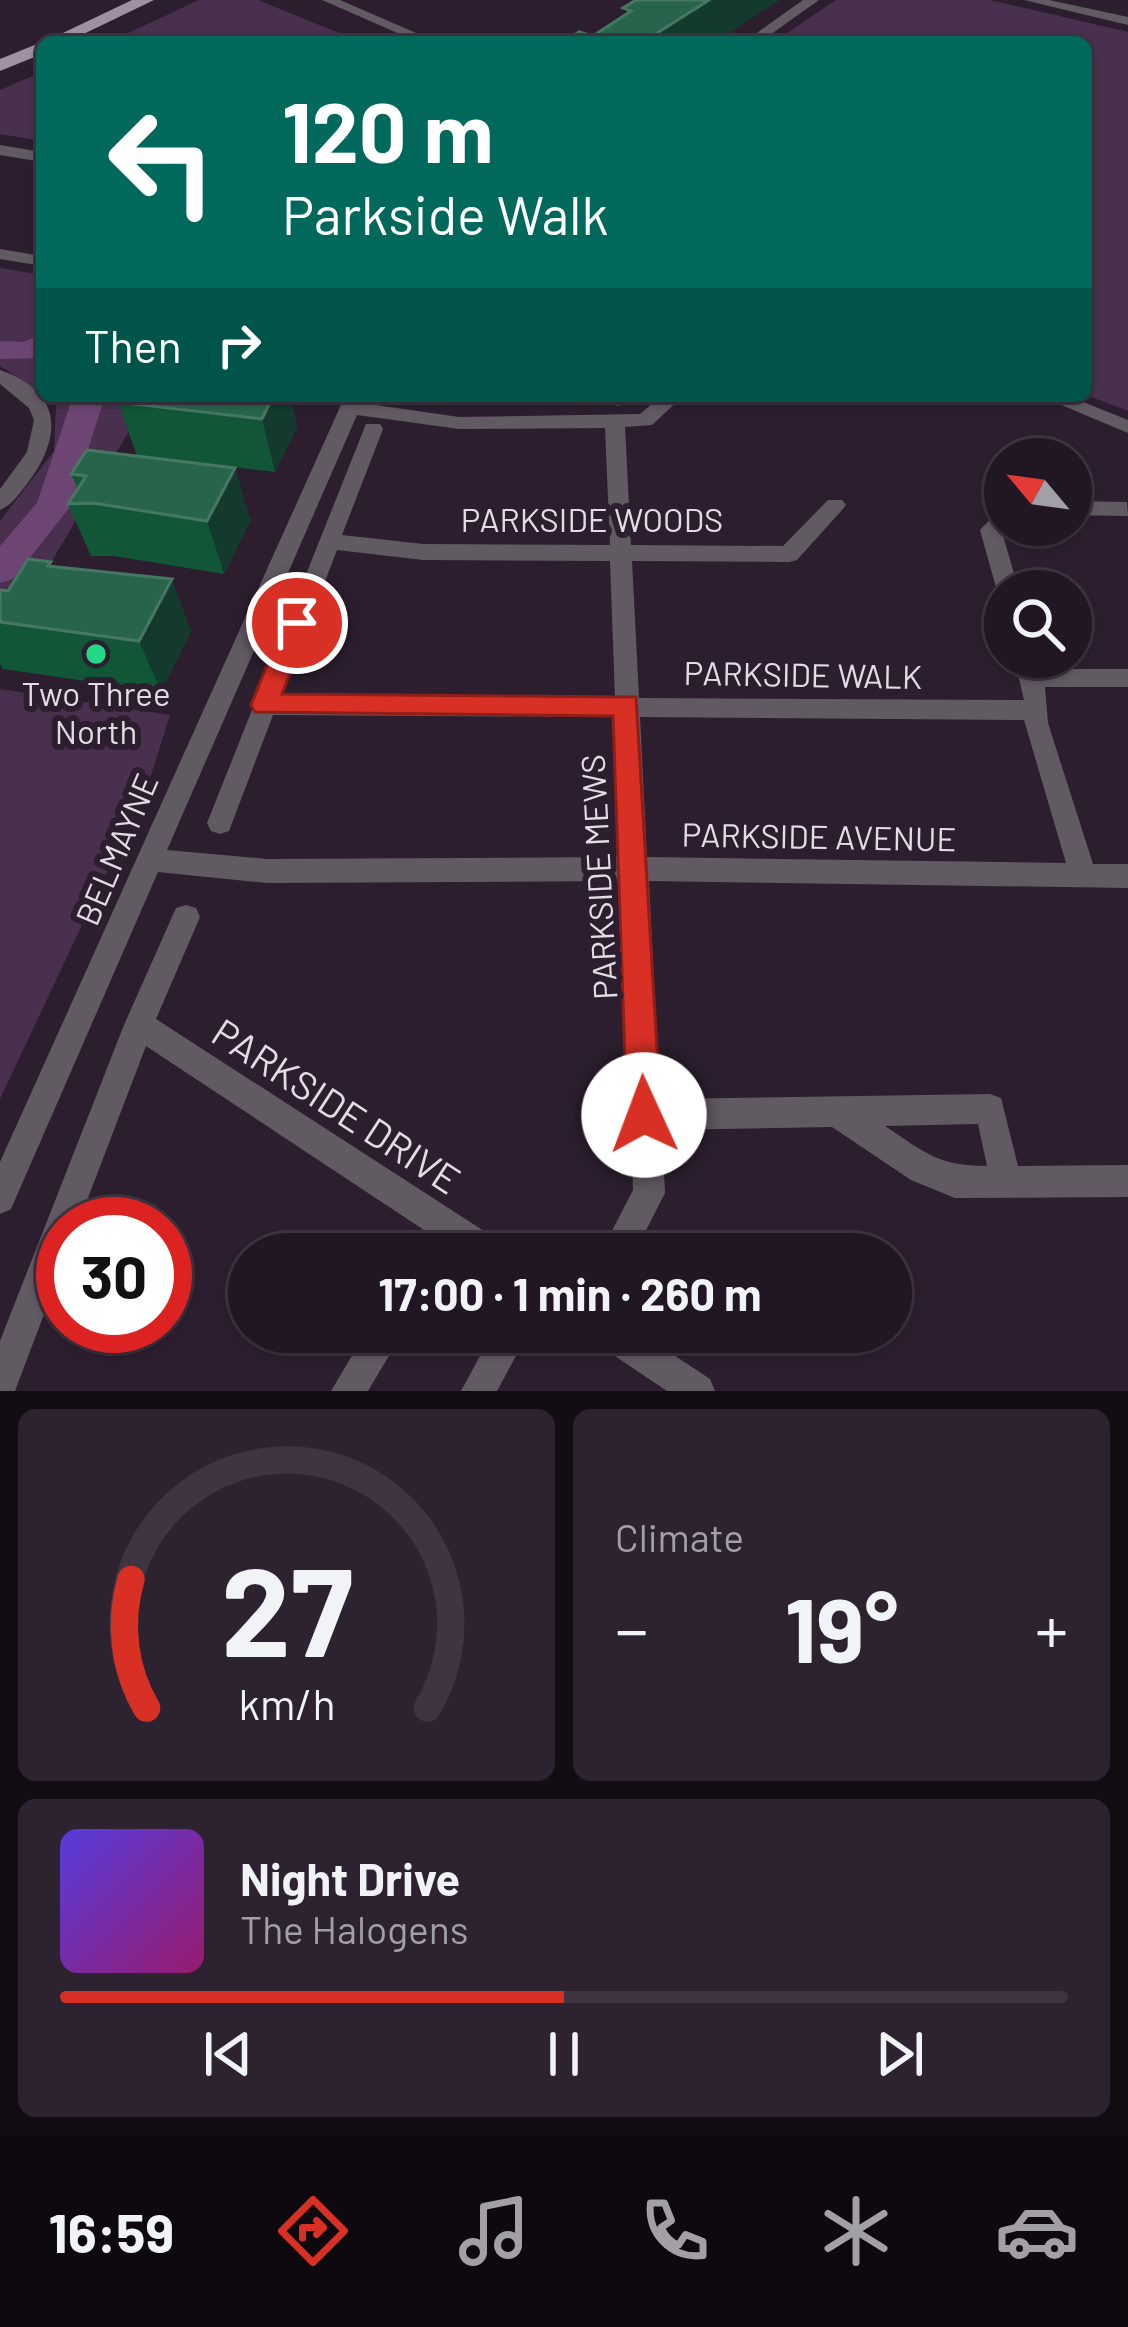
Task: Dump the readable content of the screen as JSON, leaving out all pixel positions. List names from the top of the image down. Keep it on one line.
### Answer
{"streets":{"street":["PARKSIDE WOODS","PARKSIDE WALK","PARKSIDE AVENUE","BELMAYNE","PARKSIDE MEWS","PARKSIDE DRIVE"]},"crossings":[["PARKSIDE WOODS","PARKSIDE MEWS"],["PARKSIDE WALK","PARKSIDE MEWS"],["PARKSIDE AVENUE","BELMAYNE"],["PARKSIDE AVENUE","PARKSIDE MEWS"]],"places":["Two Three North"],"north":"top left","page":{"turn":["120 m","Parkside Walk"],"then":"Then","limit":"30","trip":"17:00 · 1 min · 260 m","tile":"Climate","heat":["−","19°","+"],"song":["Night Drive","The Halogens"],"tabs":"16:59","gauge":["27","km/h"]}}
